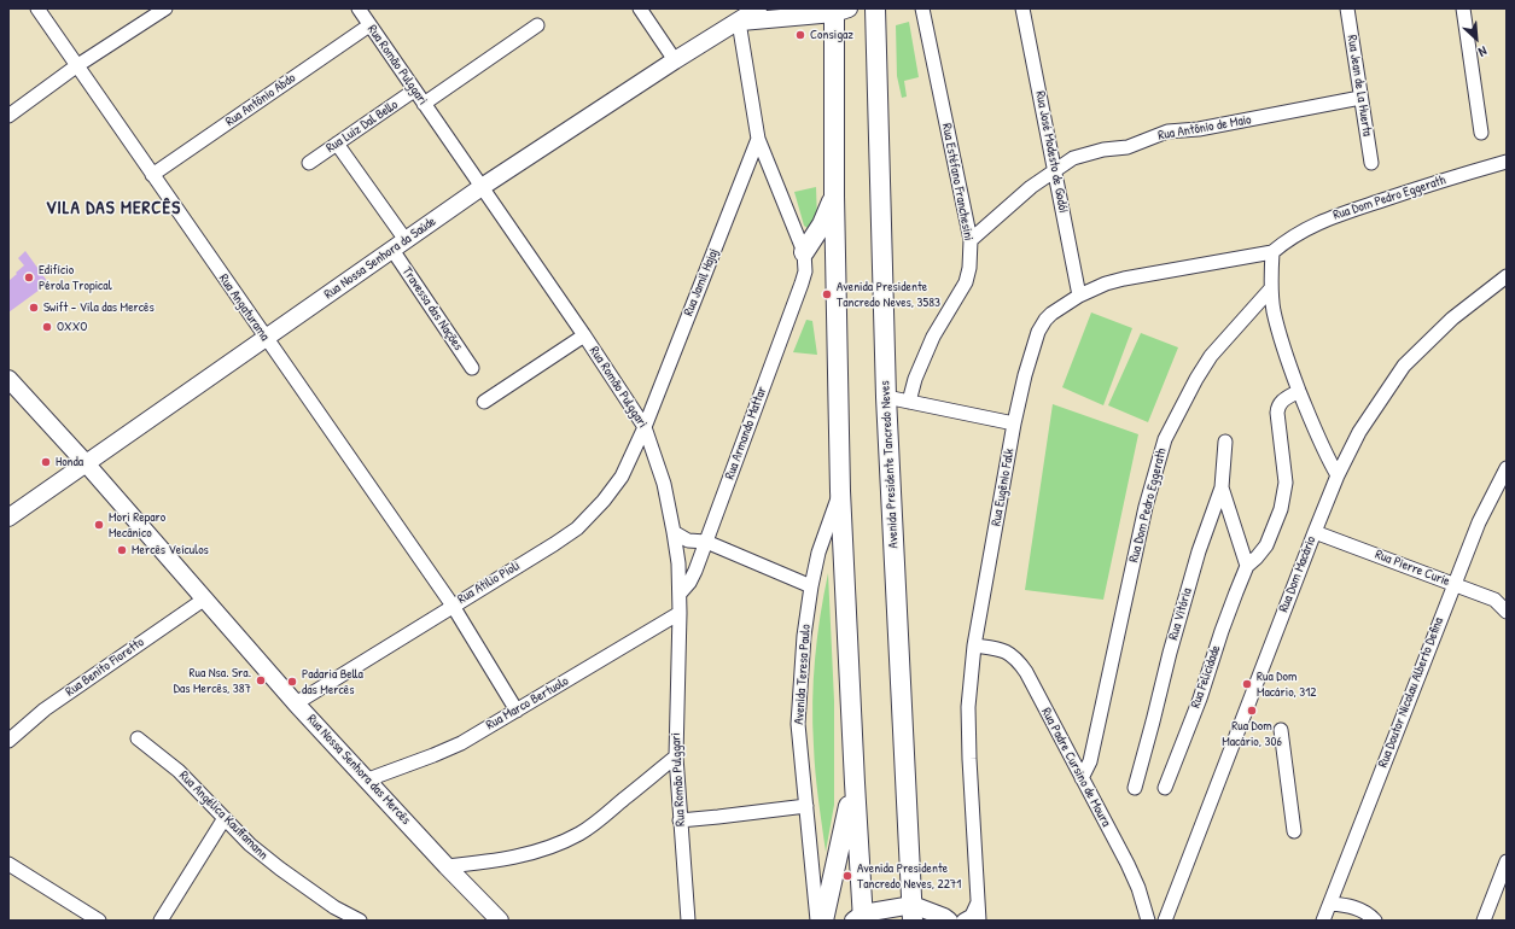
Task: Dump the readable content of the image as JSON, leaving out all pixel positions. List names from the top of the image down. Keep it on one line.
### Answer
{"streets":{"highway":["Avenida Presidente Tancredo Neves"],"main road":["Rua Nossa Senhora da Saúde","Rua Nossa Senhora das Mercês"],"street":["Rua Romão Pulggari","Rua Jean de La Huerta","Rua Antônio Abdo","Rua Luiz Dal Bello","Rua Antônio de Maio","Rua José Modesto de Godói","Rua Estéfano Franchesini","Rua Dom Pedro Eggerath","Rua Jamil Hajaj","Rua Angaturama","Travessa das Nações","Rua Armando Mattar","Rua Eugênio Falk","Rua Pierre Curie","Rua Dom Macário","Rua Atilio Pioli","Rua Vitória","Rua Benito Fioretto","Avenida Teresa Paulo","Rua Felicidade","Rua Doutor Nicolau Alberto Defina","Rua Marco Bertuolo","Rua Padre Cursino de Moura","Rua Angélica Kauffamann"]},"crossings":[["Rua Romão Pulggari","Rua Antônio Abdo"],["Rua Romão Pulggari","Rua Luiz Dal Bello"],["Rua Romão Pulggari","Rua Nossa Senhora da Saúde"],["Rua Romão Pulggari","Rua Jamil Hajaj"],["Rua Romão Pulggari","Rua Armando Mattar"],["Rua Romão Pulggari","Rua Atilio Pioli"],["Rua Romão Pulggari","Rua Marco Bertuolo"],["Rua Jean de La Huerta","Rua Antônio de Maio"],["Rua Antônio Abdo","Rua Angaturama"],["Rua Luiz Dal Bello","Travessa das Nações"],["Rua Antônio de Maio","Rua José Modesto de Godói"],["Rua Antônio de Maio","Rua Estéfano Franchesini"],["Rua José Modesto de Godói","Rua Eugênio Falk"],["Rua Dom Pedro Eggerath","Rua Eugênio Falk"],["Rua Dom Pedro Eggerath","Rua Padre Cursino de Moura"],["Rua Nossa Senhora da Saúde","Rua Angaturama"],["Rua Nossa Senhora da Saúde","Travessa das Nações"],["Rua Nossa Senhora da Saúde","Rua Nossa Senhora das Mercês"],["Rua Jamil Hajaj","Rua Atilio Pioli"],["Rua Angaturama","Rua Atilio Pioli"],["Rua Angaturama","Rua Marco Bertuolo"],["Rua Eugênio Falk","Rua Padre Cursino de Moura"],["Rua Pierre Curie","Rua Dom Macário"],["Rua Pierre Curie","Rua Doutor Nicolau Alberto Defina"],["Rua Atilio Pioli","Rua Nossa Senhora das Mercês"],["Rua Benito Fioretto","Rua Nossa Senhora das Mercês"],["Rua Marco Bertuolo","Rua Nossa Senhora das Mercês"]],"districts":["VILA DAS MERCÊS"],"places":["Consigaz","Edifício Pérola Tropical","Avenida Presidente Tancredo Neves, 3583","Swift - Vila das Mercês","OXXO","Honda","Mori Reparo Mecânico","Mercês Veículos","Rua Nsa. Sra. Das Mercês, 387","Padaria Bella das Mercês","Rua Dom Macário, 312","Rua Dom Macário, 306","Avenida Presidente Tancredo Neves, 2271"],"north":"bottom right"}
